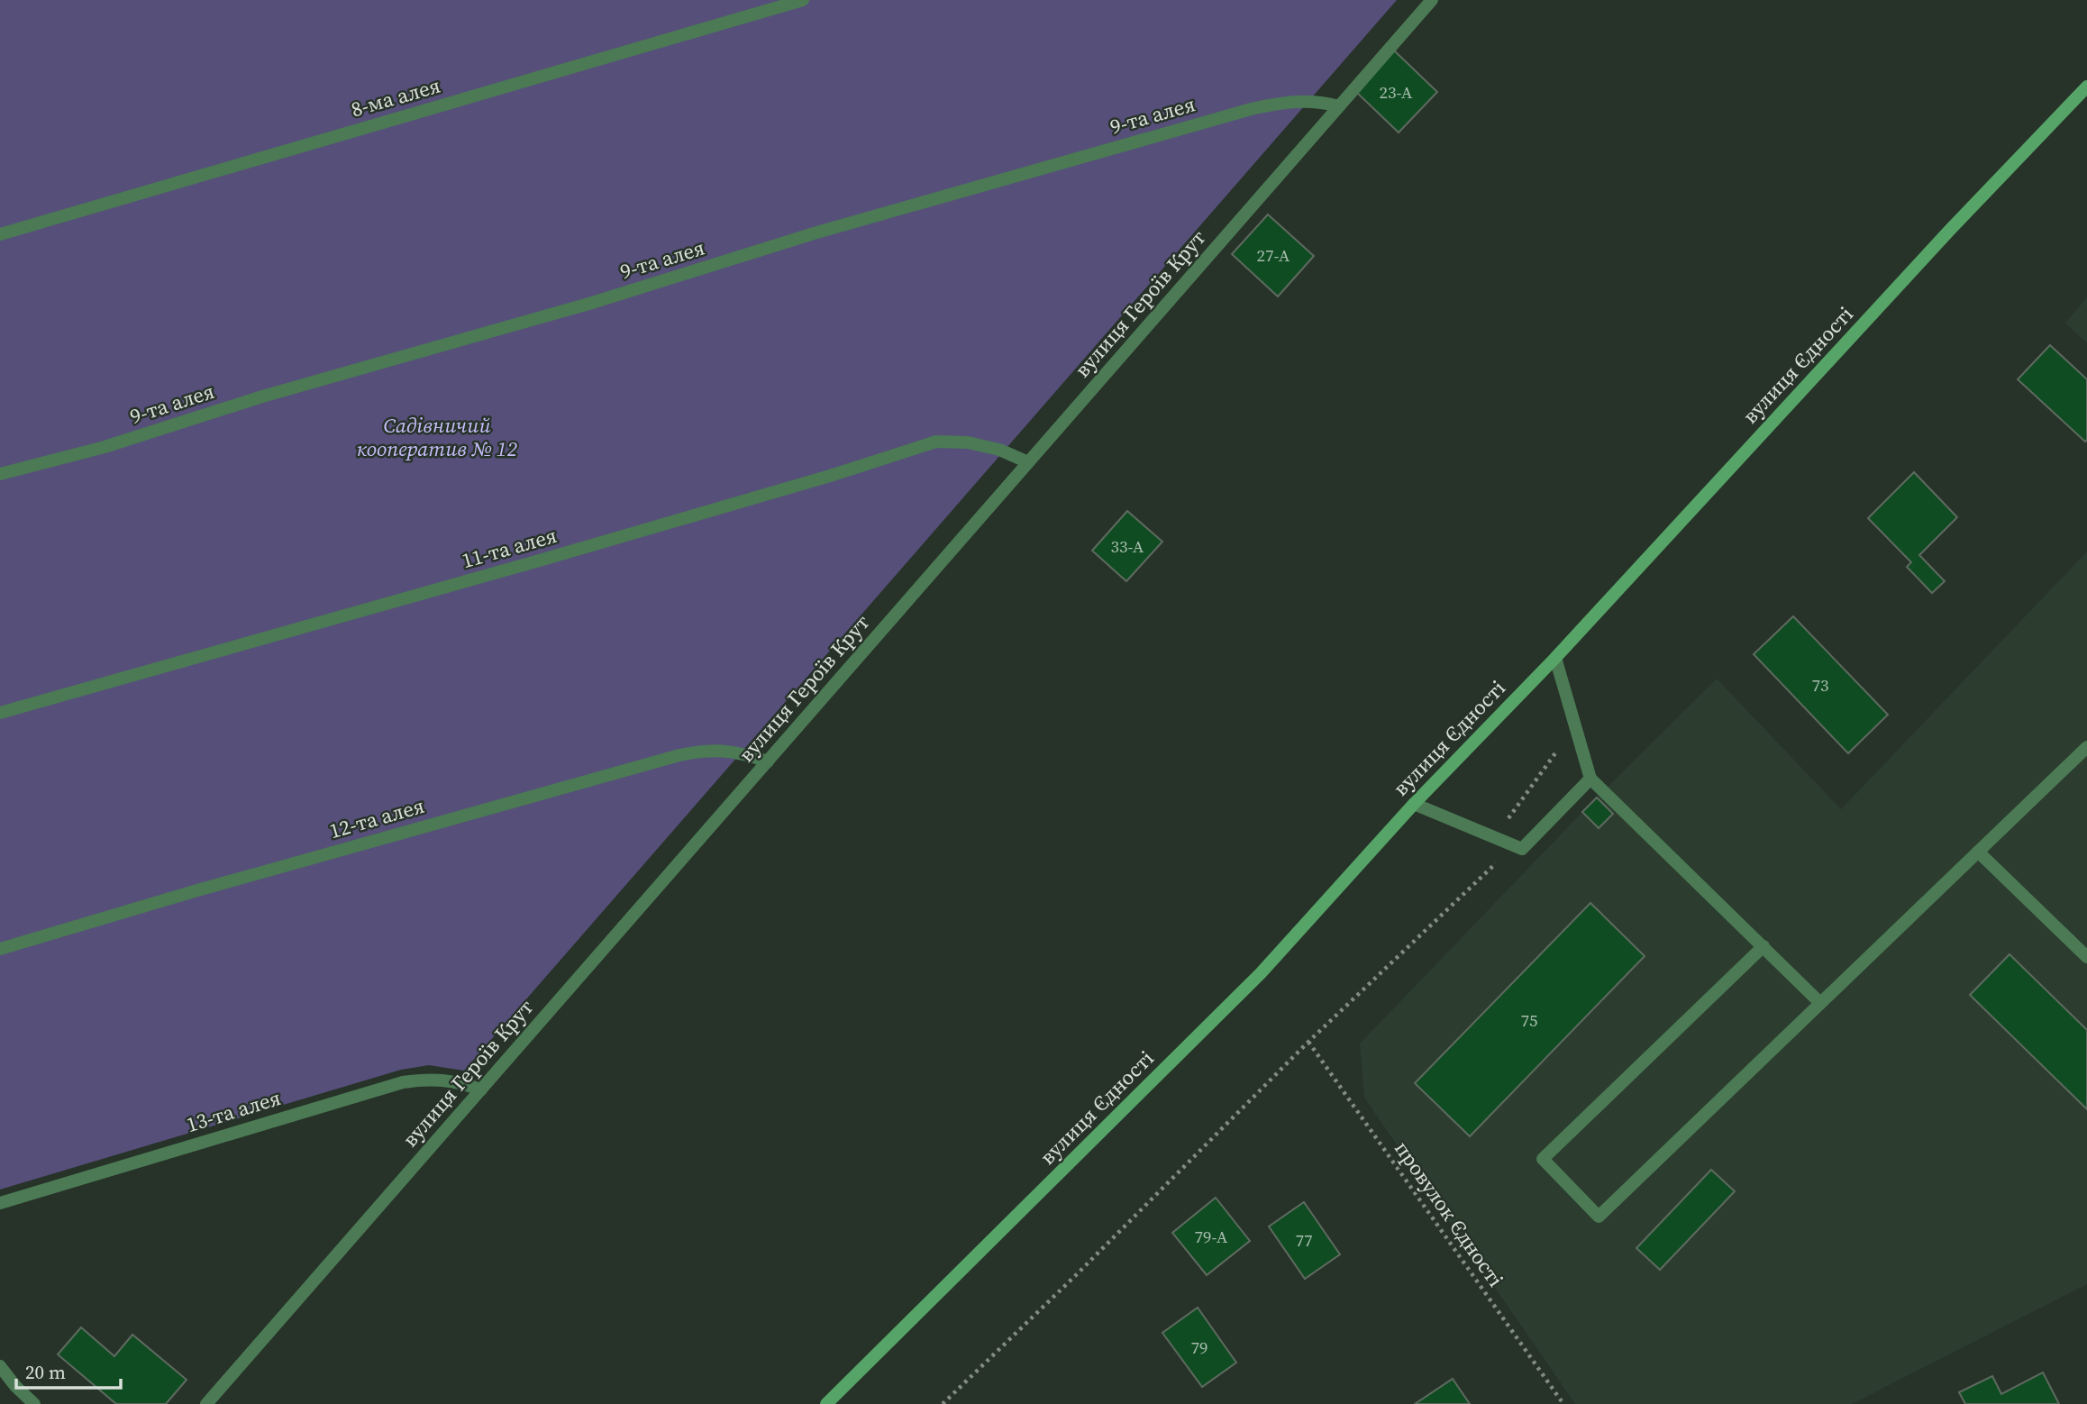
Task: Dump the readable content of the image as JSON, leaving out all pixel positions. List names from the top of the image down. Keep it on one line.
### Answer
{"streets":{"main road":["вулиця Єдності"],"street":["8-ма алея","9-та алея","вулиця Героїв Крут","11-та алея","12-та алея","13-та алея"],"path":["провулок Єдності"]},"crossings":[["9-та алея","вулиця Героїв Крут"],["вулиця Героїв Крут","11-та алея"],["вулиця Героїв Крут","12-та алея"],["вулиця Героїв Крут","13-та алея"]],"parks":["Садівничий кооператив № 12"],"house_numbers":["23-А","27-А","33-А","73","75","79-А","77","79"],"scale_bar":"20 m"}
